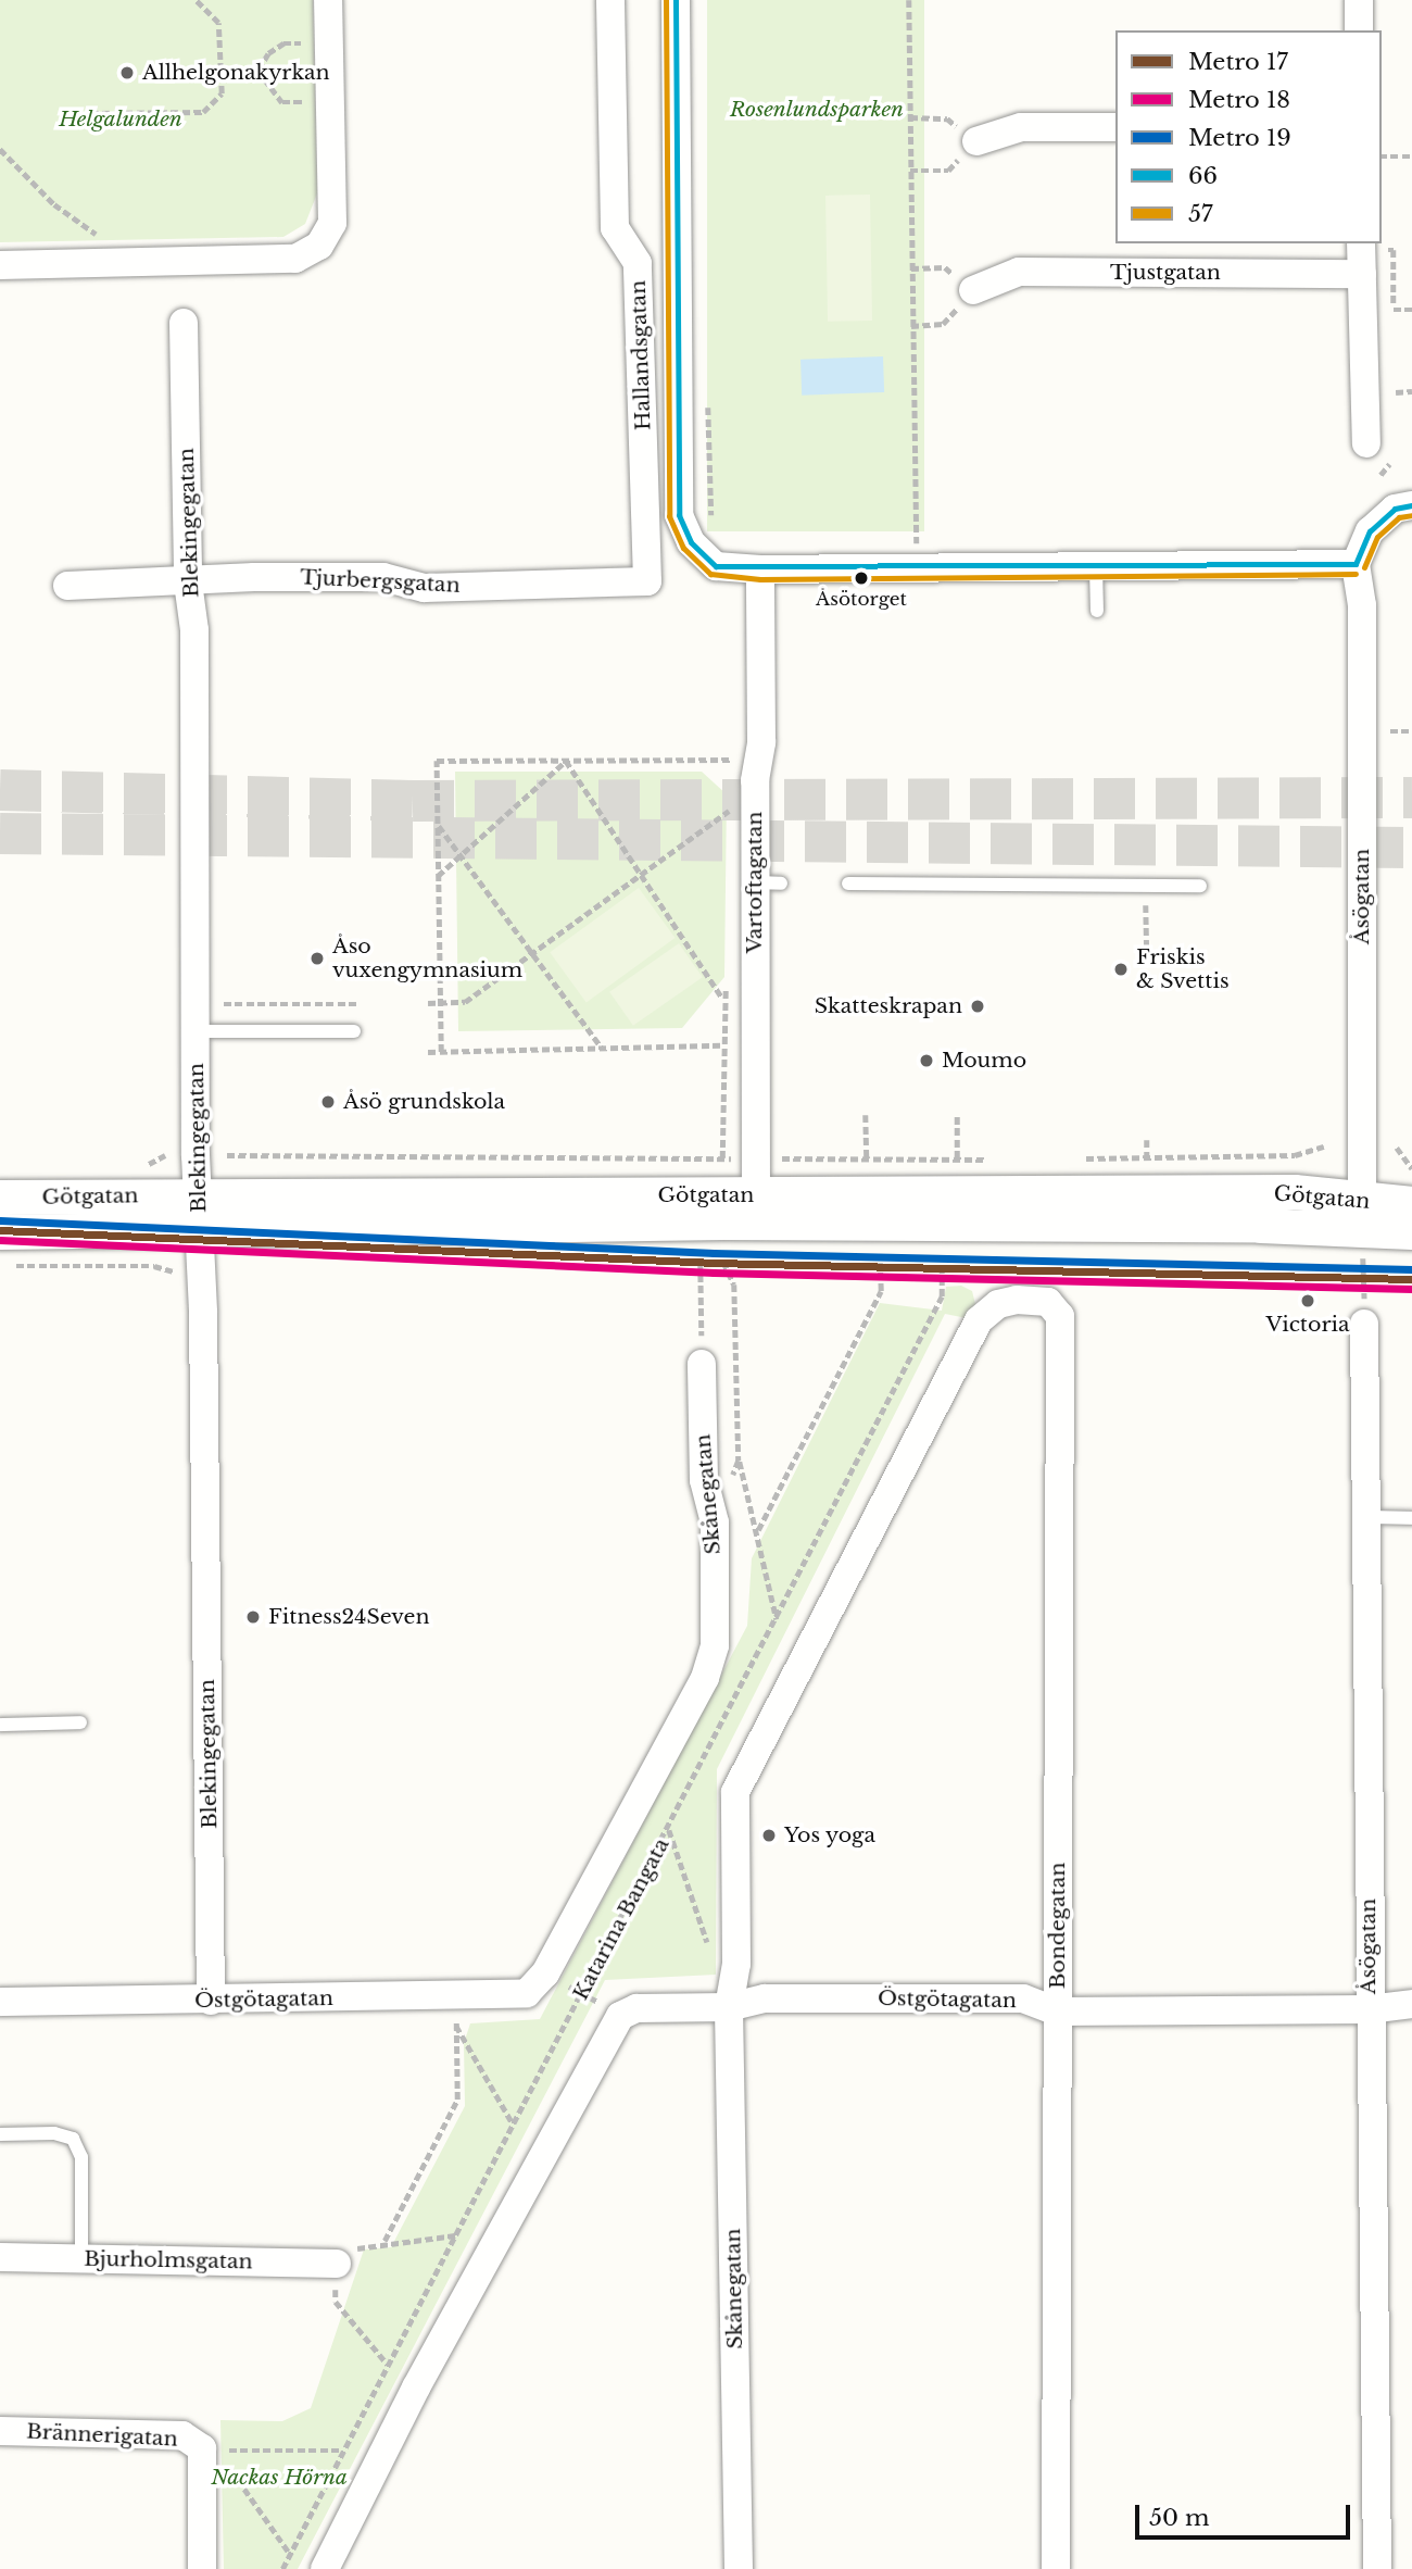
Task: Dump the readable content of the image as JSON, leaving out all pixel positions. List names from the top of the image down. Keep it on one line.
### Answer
{"streets":{"street":["Tjustgatan","Hallandsgatan","Blekingegatan","Tjurbergsgatan","Vartoftagatan","Åsögatan","Götgatan","Skånegatan","Katarina Bangata","Bondegatan","Östgötagatan","Bjurholmsgatan","Brännerigatan"]},"crossings":[["Hallandsgatan","Tjurbergsgatan"],["Hallandsgatan","Vartoftagatan"],["Blekingegatan","Tjurbergsgatan"],["Blekingegatan","Götgatan"],["Blekingegatan","Östgötagatan"],["Vartoftagatan","Götgatan"],["Åsögatan","Götgatan"],["Åsögatan","Östgötagatan"],["Skånegatan","Katarina Bangata"],["Skånegatan","Bondegatan"],["Skånegatan","Östgötagatan"],["Katarina Bangata","Östgötagatan"],["Bondegatan","Östgötagatan"]],"parks":["Rosenlundsparken","Helgalunden","Nackas Hörna"],"places":["Allhelgonakyrkan","Åsötorget","Åso vuxengymnasium","Friskis & Svettis","Skatteskrapan","Moumo","Åsö grundskola","Victoria","Fitness24Seven","Yos yoga"],"lines":["transit line 66","transit line 57","metro line 19","metro line 17","metro line 18"],"legend":["Metro 17","Metro 18","Metro 19","66","57"],"scale_bar":"50 m"}
